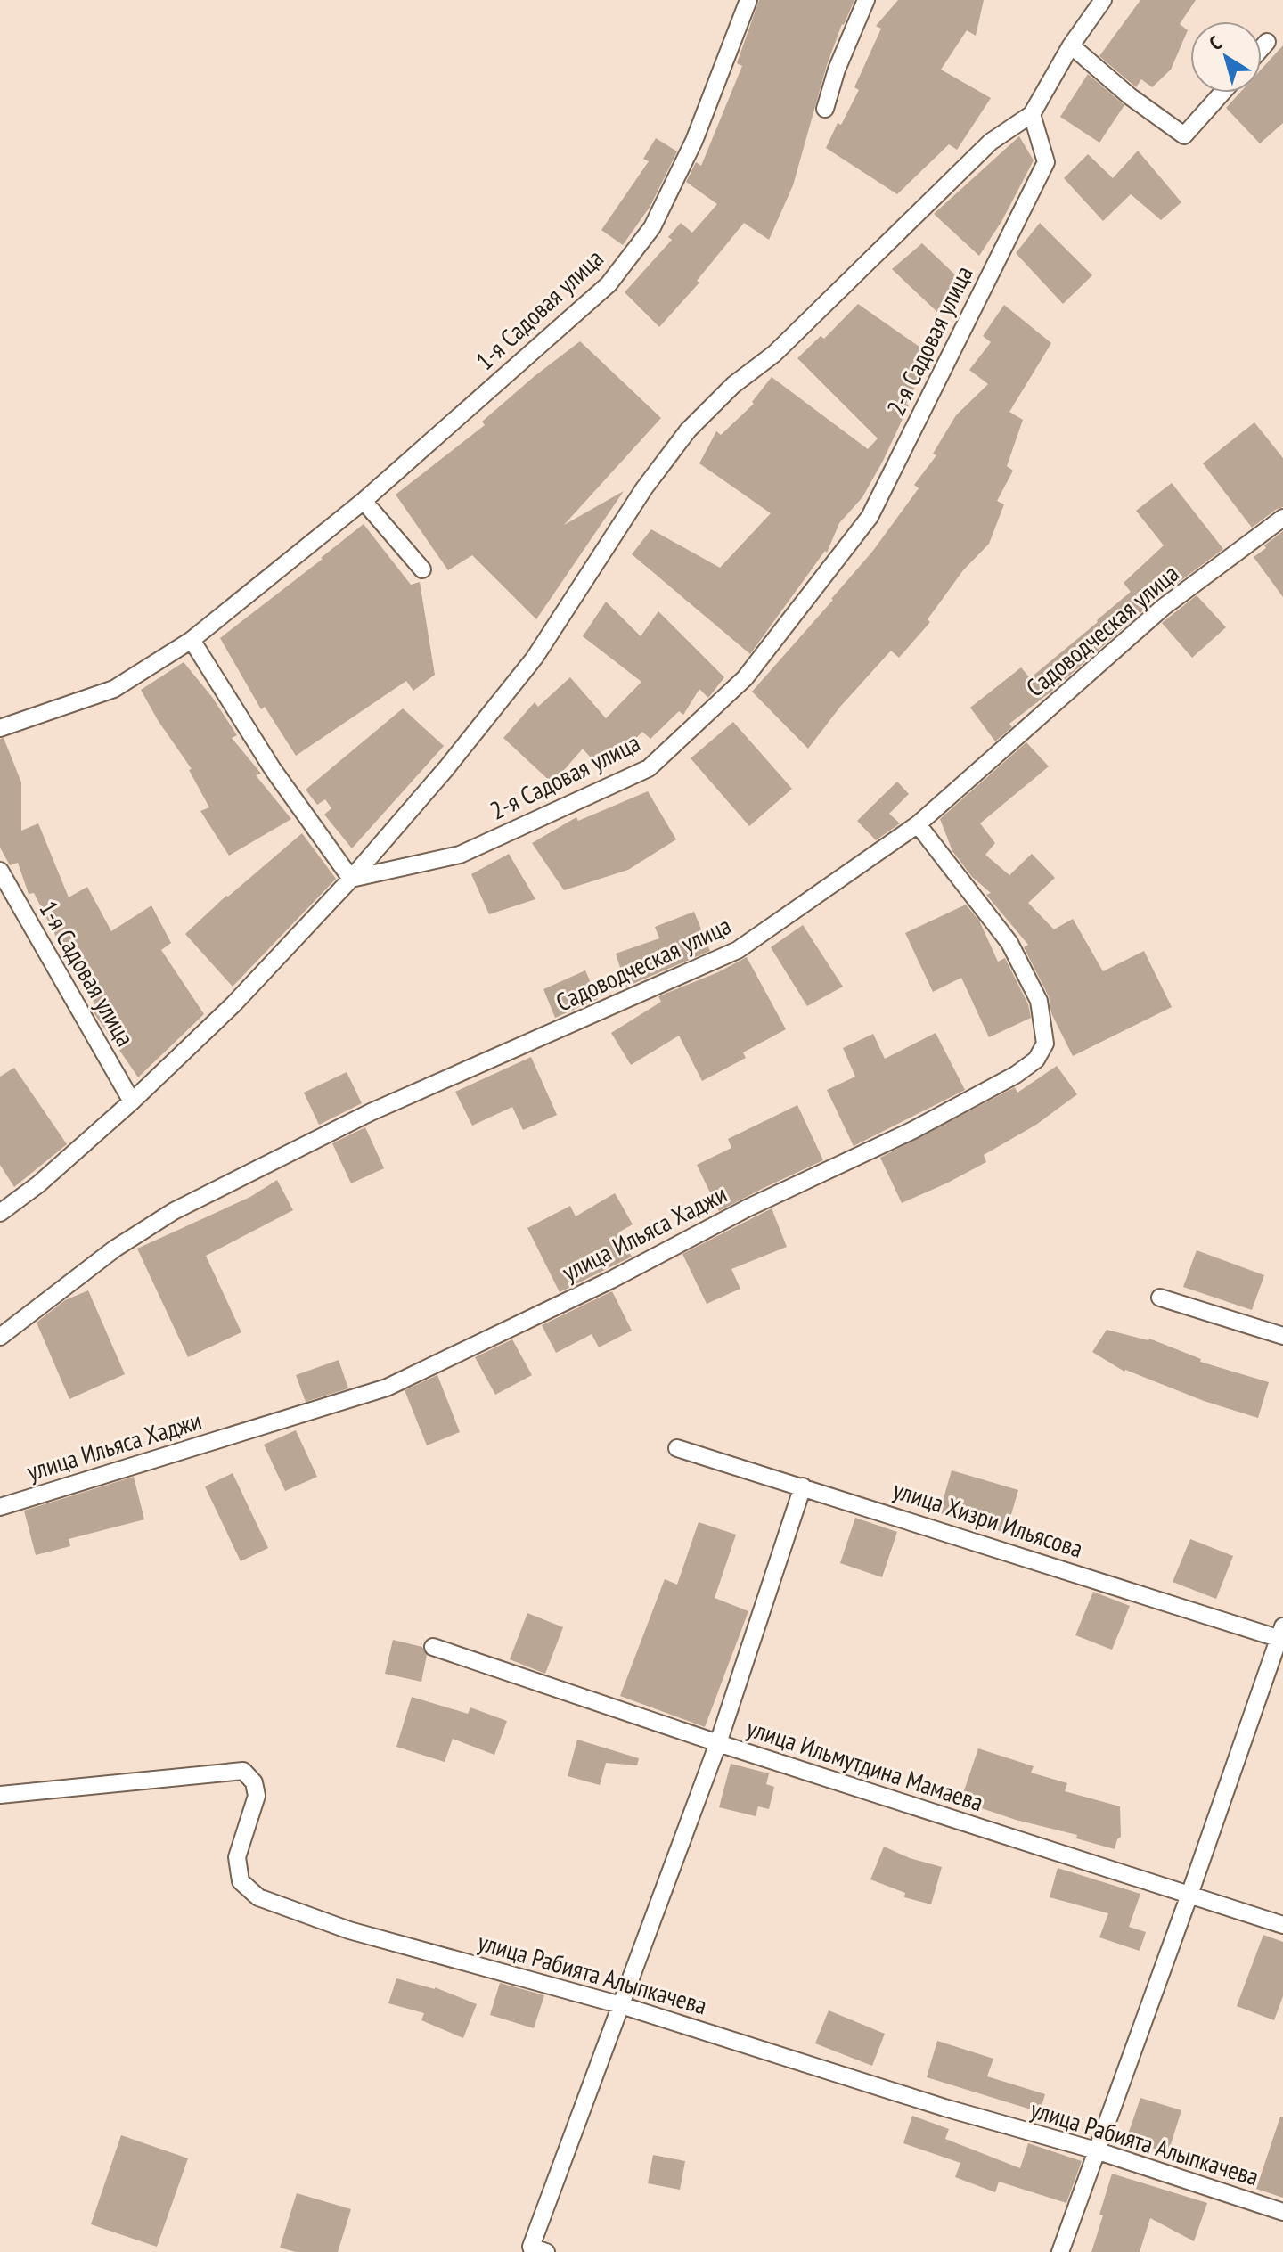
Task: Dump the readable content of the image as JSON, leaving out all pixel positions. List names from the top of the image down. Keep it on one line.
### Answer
{"streets":{"street":["1-я Садовая улица","2-я Садовая улица","Садоводческая улица","улица Ильяса Хаджи","улица Хизри Ильясова","улица Ильмутдина Мамаева","улица Рабията Алыпкачева"]},"crossings":[["Садоводческая улица","улица Ильяса Хаджи"]],"north":"top left"}
